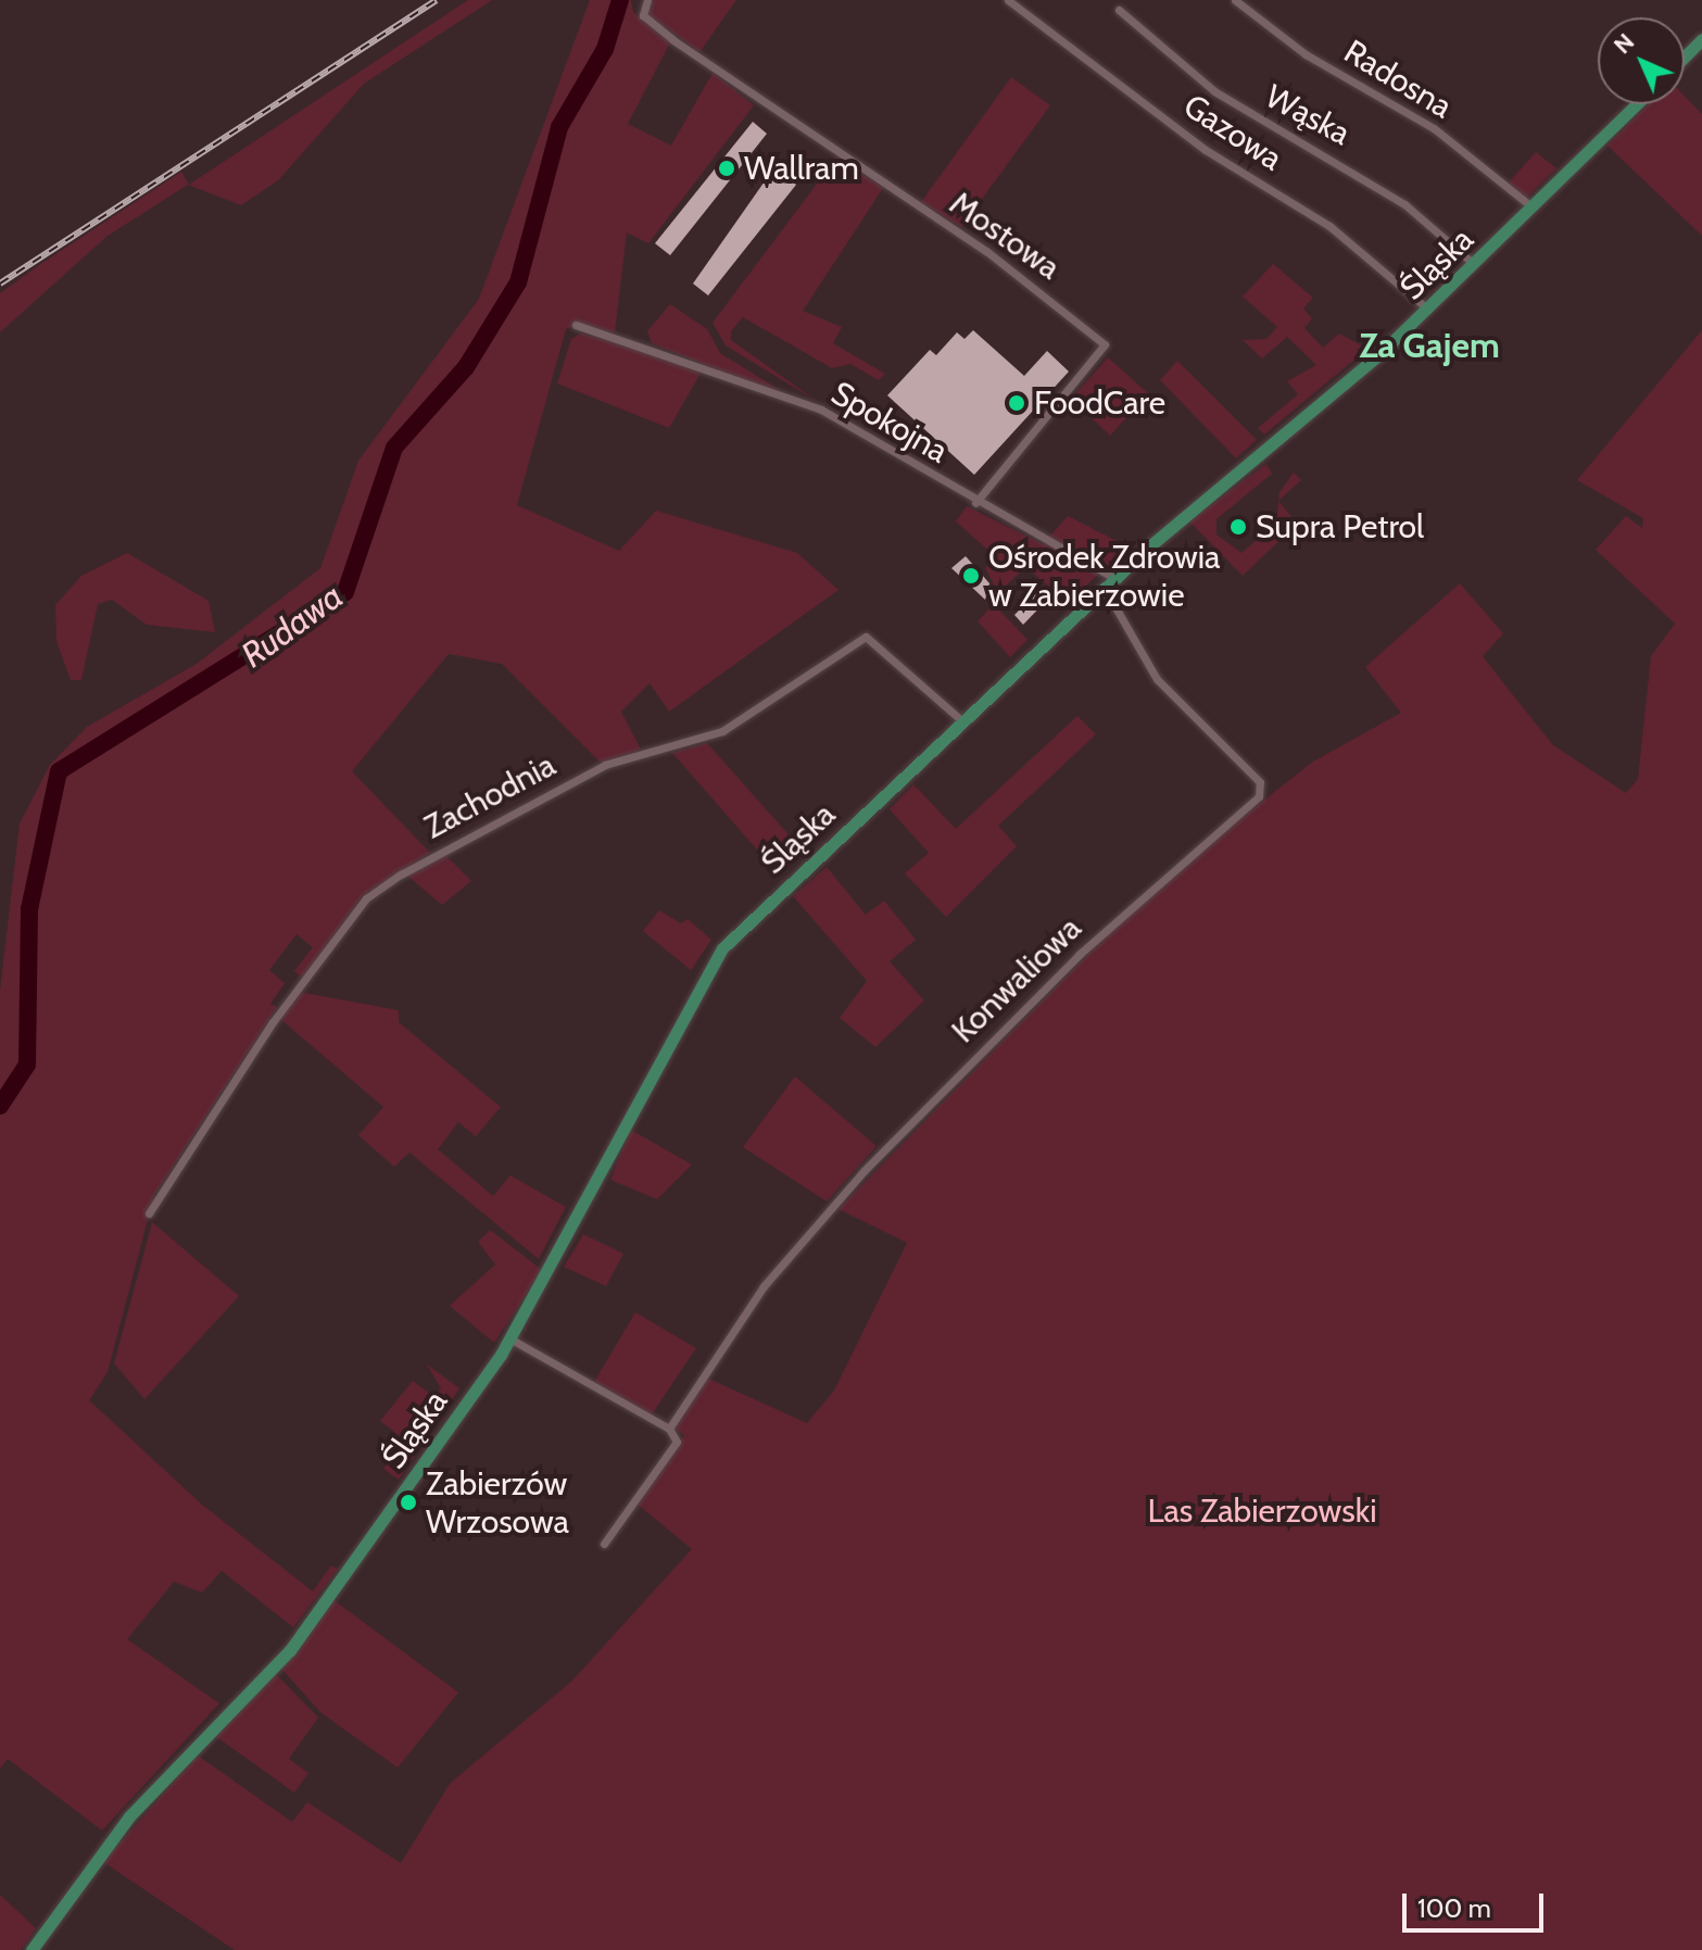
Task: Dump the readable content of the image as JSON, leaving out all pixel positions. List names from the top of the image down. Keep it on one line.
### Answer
{"streets":{"main road":["Śląska"],"street":["Radosna","Wąska","Gazowa","Mostowa","Spokojna","Zachodnia","Konwaliowa"]},"crossings":[["Radosna","Śląska"],["Wąska","Śląska"],["Gazowa","Śląska"],["Mostowa","Spokojna"],["Śląska","Spokojna"],["Śląska","Zachodnia"],["Śląska","Konwaliowa"]],"districts":["Za Gajem"],"water":["Rudawa"],"parks":["Las Zabierzowski"],"places":["Wallram","FoodCare","Supra Petrol","Ośrodek Zdrowia w Zabierzowie","Zabierzów Wrzosowa"],"scale_bar":"100 m","north":"top left"}
